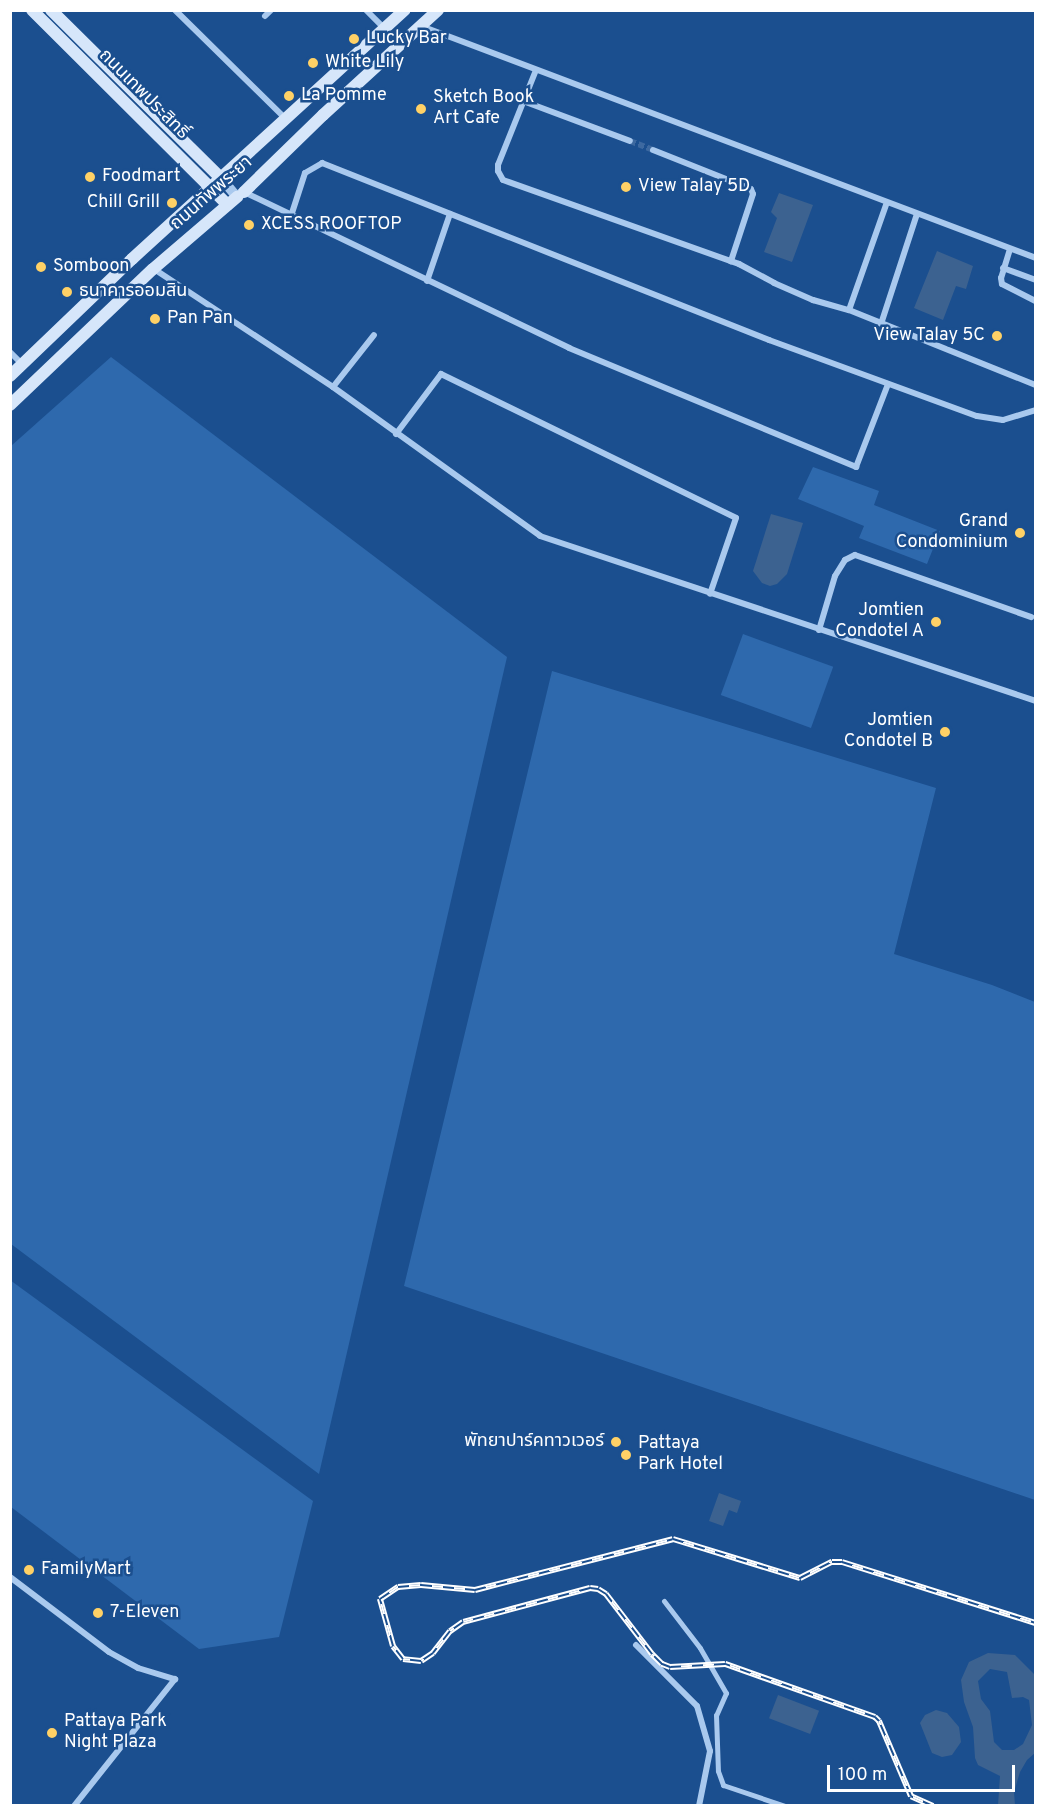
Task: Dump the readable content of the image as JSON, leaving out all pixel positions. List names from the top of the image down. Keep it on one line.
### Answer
{"streets":{"main road":["ถนนเทพประสิทธิ์","ถนนทัพพระยา"]},"crossings":[["ถนนเทพประสิทธิ์","ถนนทัพพระยา"]],"places":["Lucky Bar","White Lily","La Pomme","Sketch Book Art Cafe","Foodmart","View Talay 5D","Chill Grill","XCESS ROOFTOP","Somboon","ธนาคารออมสิน","Pan Pan","View Talay 5C","Grand Condominium","Jomtien Condotel A","Jomtien Condotel B","พัทยาปาร์คทาวเวอร์","Pattaya Park Hotel","FamilyMart","7-Eleven","Pattaya Park Night Plaza"],"scale_bar":"100 m"}
